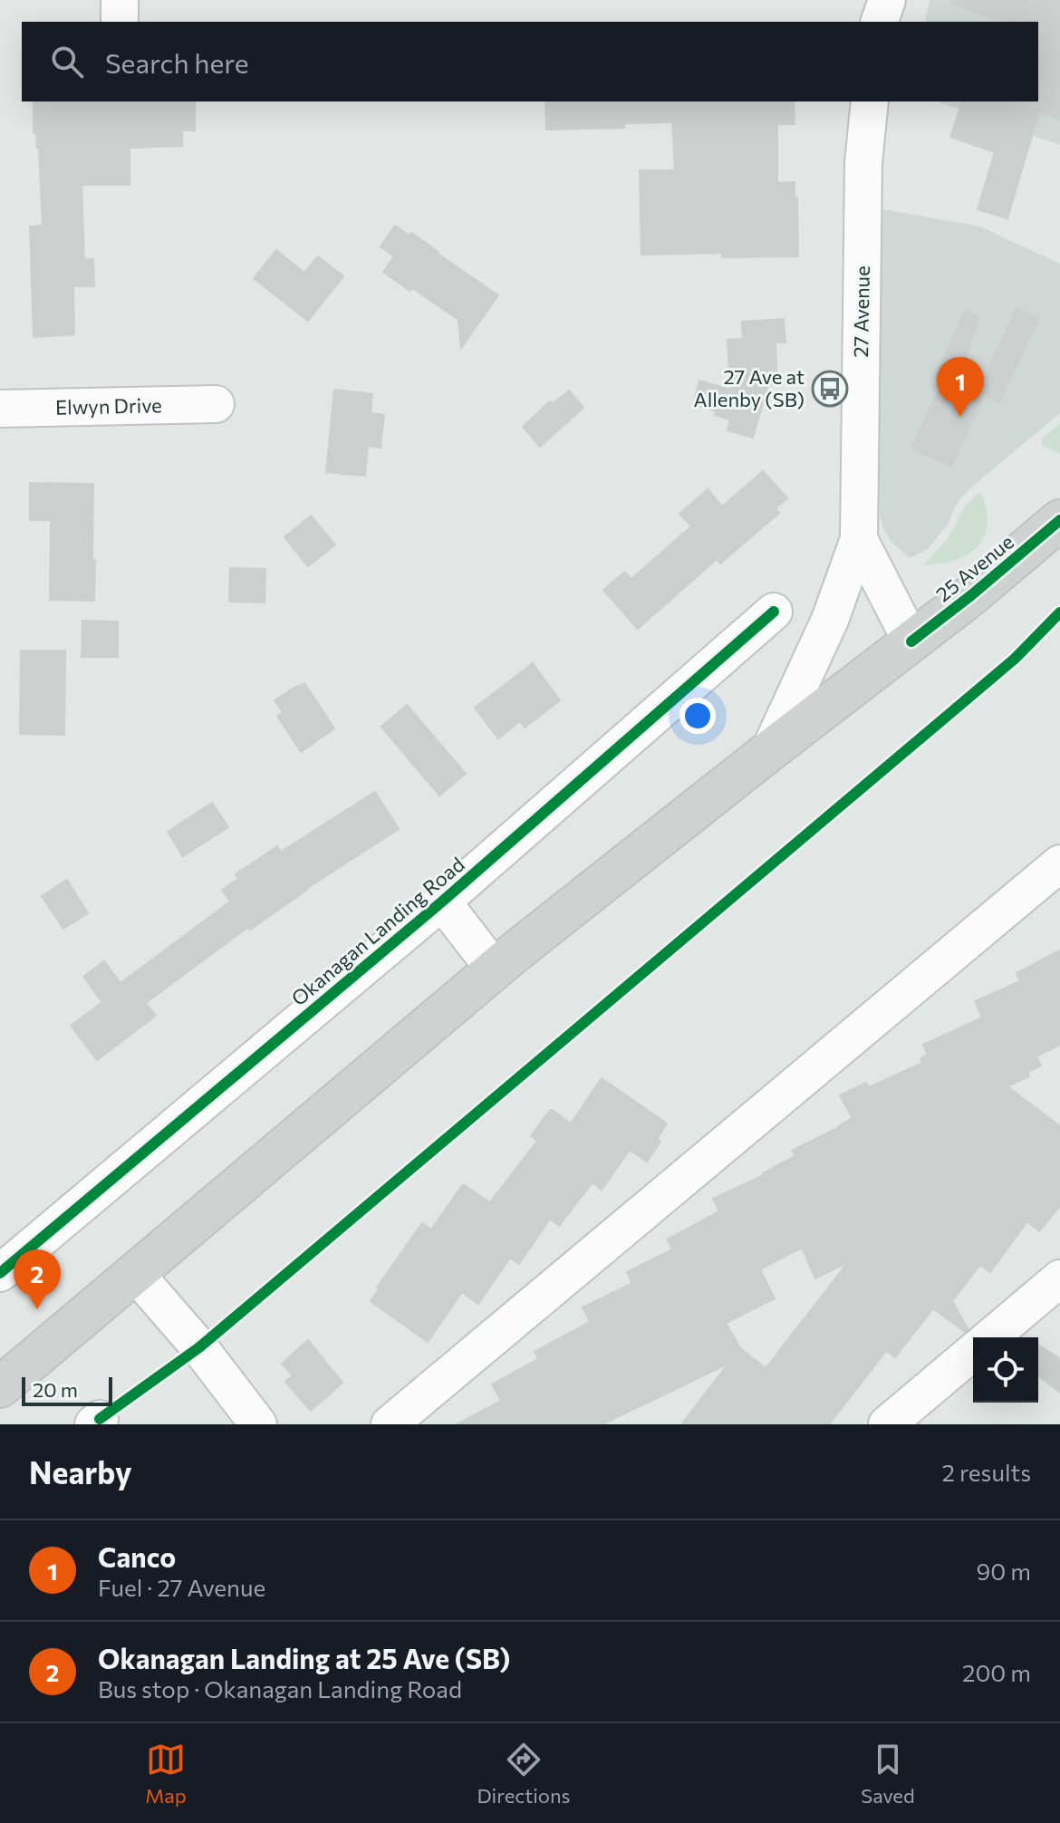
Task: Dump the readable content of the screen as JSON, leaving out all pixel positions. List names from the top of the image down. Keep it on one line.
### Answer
{"streets":{"main road":["25 Avenue"],"street":["27 Avenue","Elwyn Drive","Okanagan Landing Road"]},"crossings":[["27 Avenue","25 Avenue"]],"places":{"bus stop":["27 Ave at Allenby (SB)"]},"scale_bar":"20 m","page":{"search":"Search here","pins":["1","2"],"scale":"20 m","heading":["Nearby","2 results"],"list":[{"mark":"1","name":"Canco","note":"Fuel · 27 Avenue","value":"90 m"},{"mark":"2","name":"Okanagan Landing at 25 Ave (SB)","note":"Bus stop · Okanagan Landing Road","value":"200 m"}],"nav":["Map","Directions","Saved"]}}
